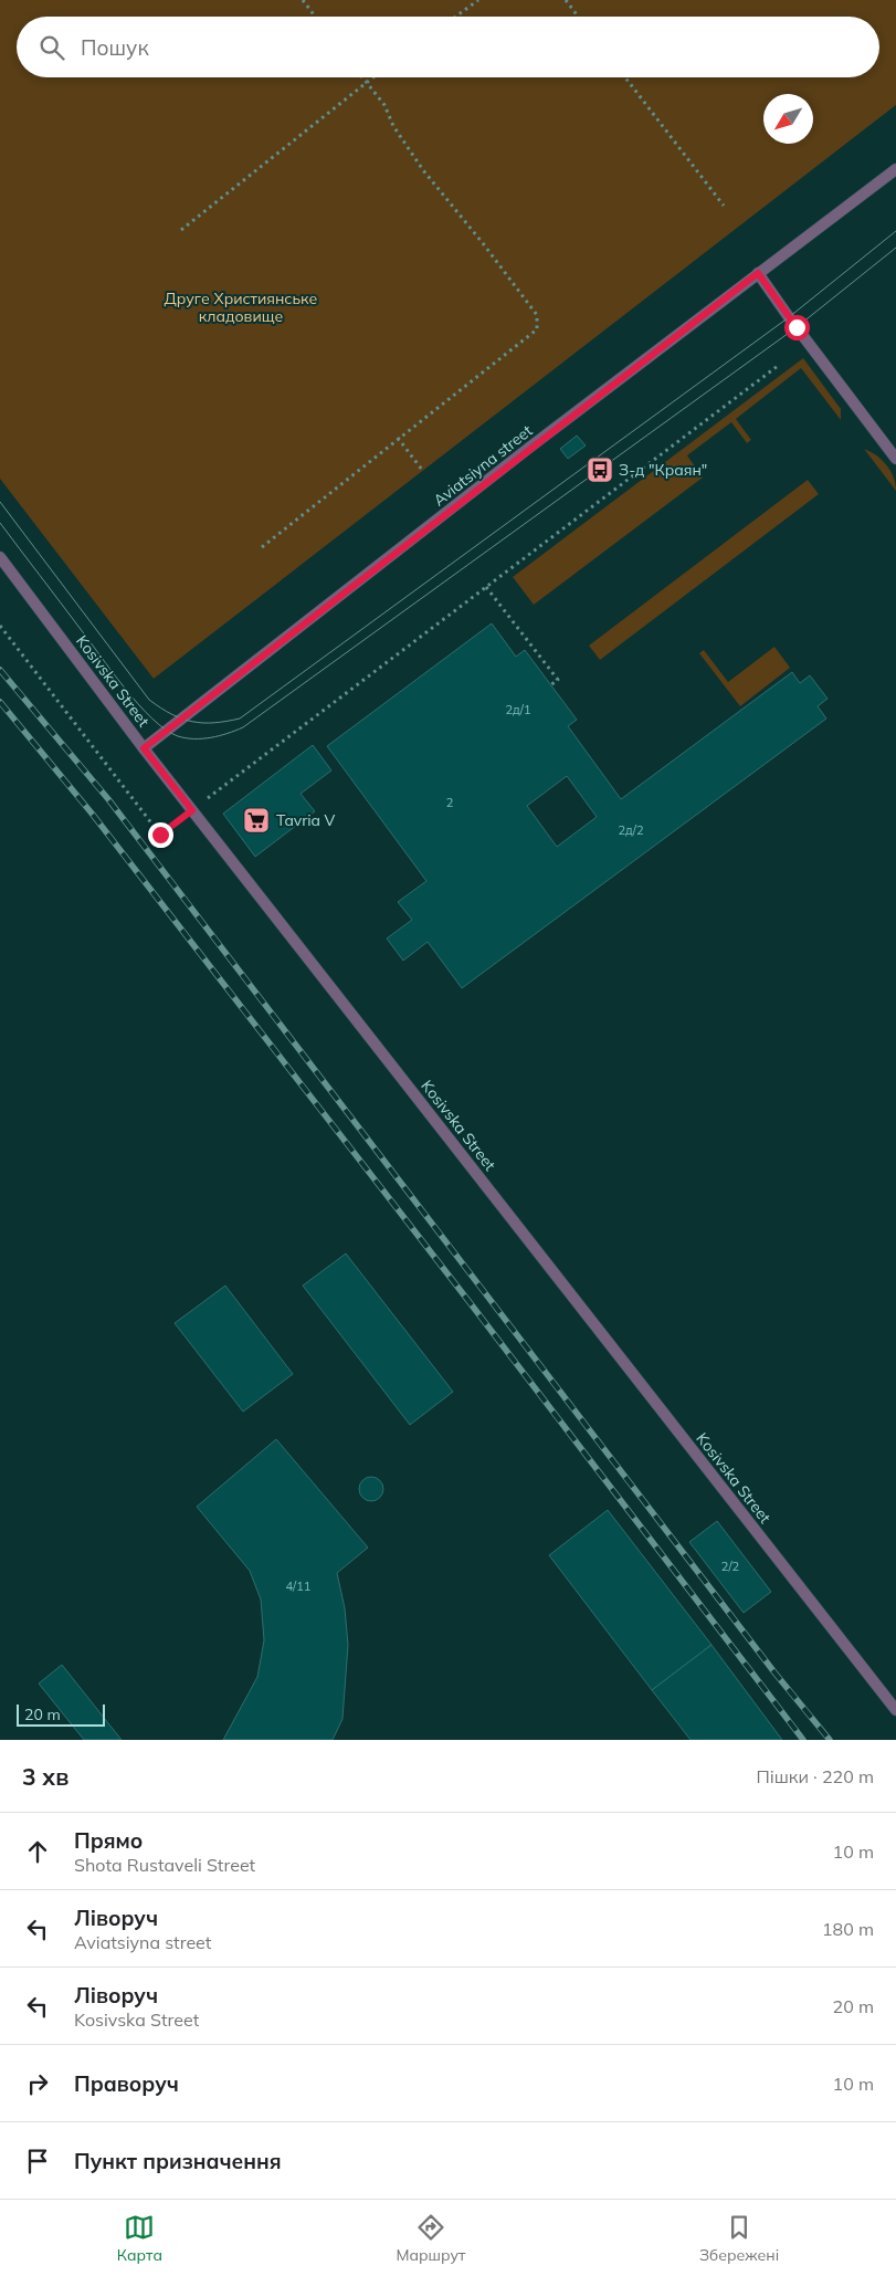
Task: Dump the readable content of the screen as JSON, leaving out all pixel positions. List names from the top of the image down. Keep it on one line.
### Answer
{"streets":{"street":["Aviatsiyna street","Kosivska Street"]},"crossings":[["Aviatsiyna street","Kosivska Street"]],"parks":["Друге Християнське кладовище"],"places":{"bus stop":["З-д \"Краян\""],"supermarket":["Tavria V"]},"house_numbers":["2д/1","2","2д/2","2/2","4/11"],"scale_bar":"20 m","north":"bottom left","page":{"search":"Пошук","scale":"20 m","heading":["3 хв","Пішки · 220 m"],"list":[["Прямо","Shota Rustaveli Street","10 m"],["Ліворуч","Aviatsiyna street","180 m"],["Ліворуч","Kosivska Street","20 m"],["Праворуч","10 m"],"Пункт призначення"],"nav":["Карта","Маршрут","Збережені"]}}
